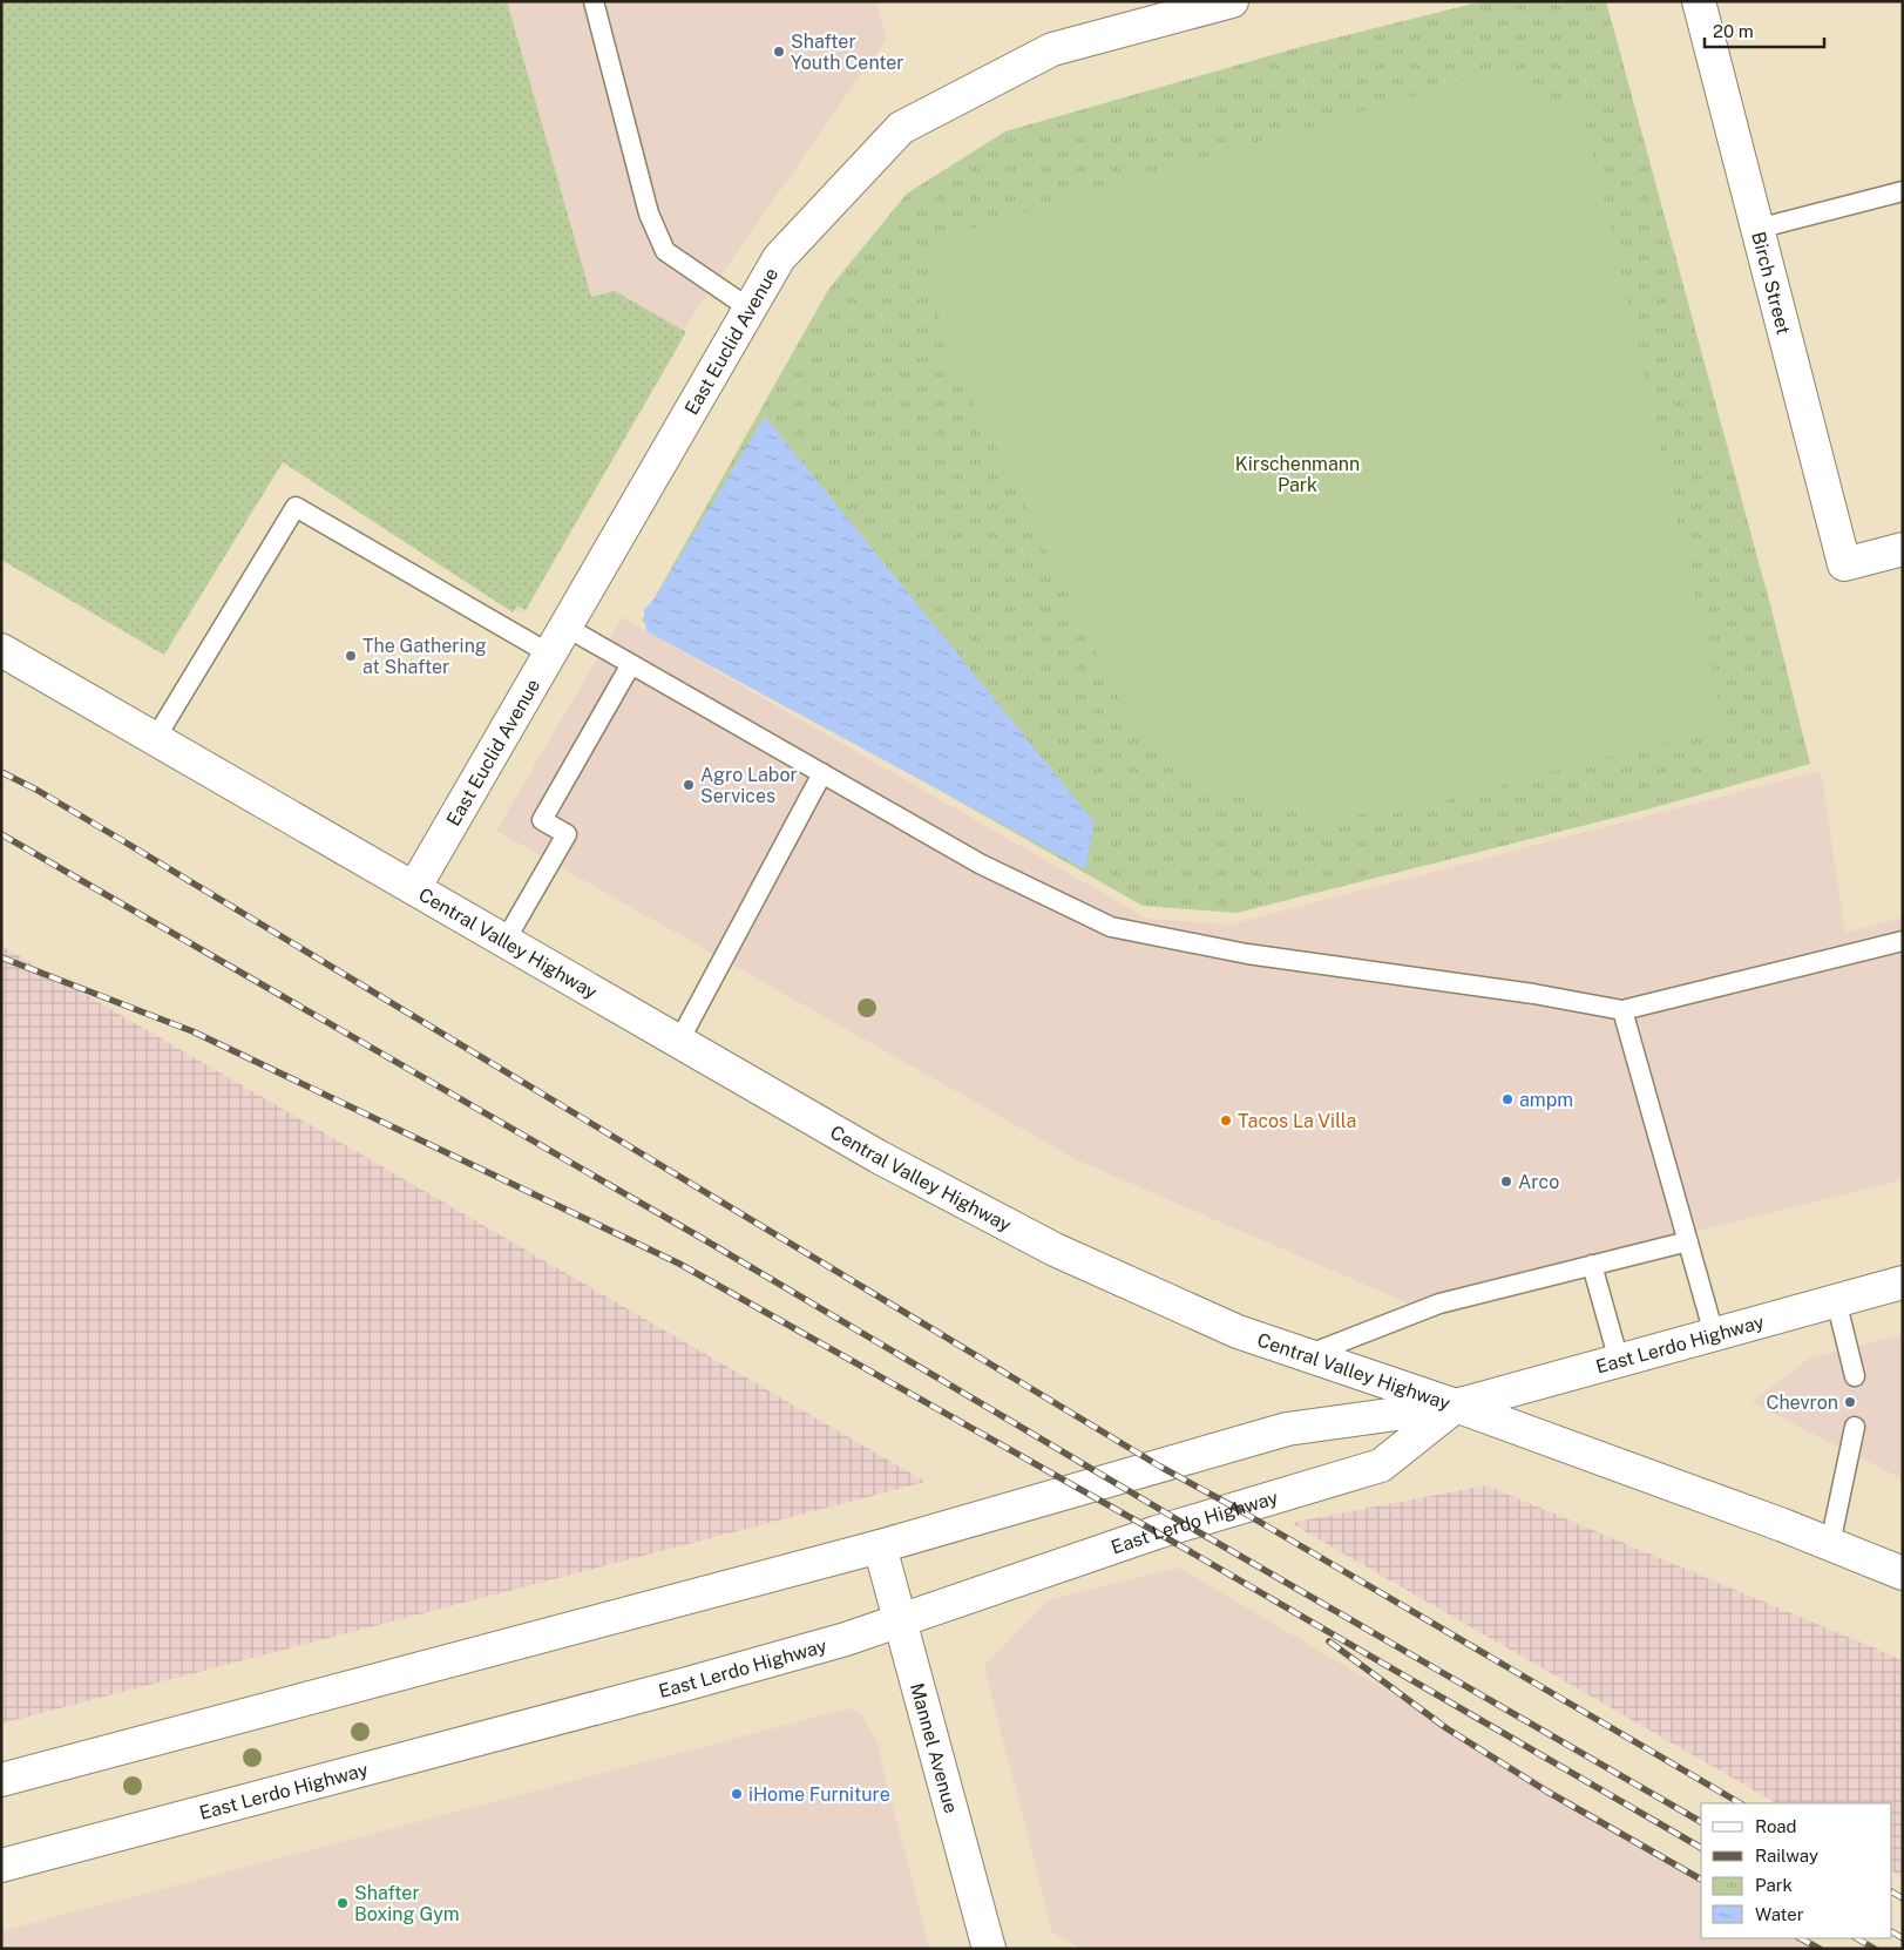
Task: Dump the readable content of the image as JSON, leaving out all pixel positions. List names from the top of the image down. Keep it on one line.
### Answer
{"streets":{"main road":["Birch Street","East Euclid Avenue","Central Valley Highway","East Lerdo Highway","Mannel Avenue"]},"crossings":[["East Euclid Avenue","Central Valley Highway"],["Central Valley Highway","East Lerdo Highway"],["East Lerdo Highway","Mannel Avenue"]],"parks":["Kirschenmann Park"],"places":["Shafter Youth Center","The Gathering at Shafter","Agro Labor Services","ampm","Tacos La Villa","Arco","Chevron","iHome Furniture","Shafter Boxing Gym"],"legend":["Road","Railway","Park","Water"],"scale_bar":"20 m"}
